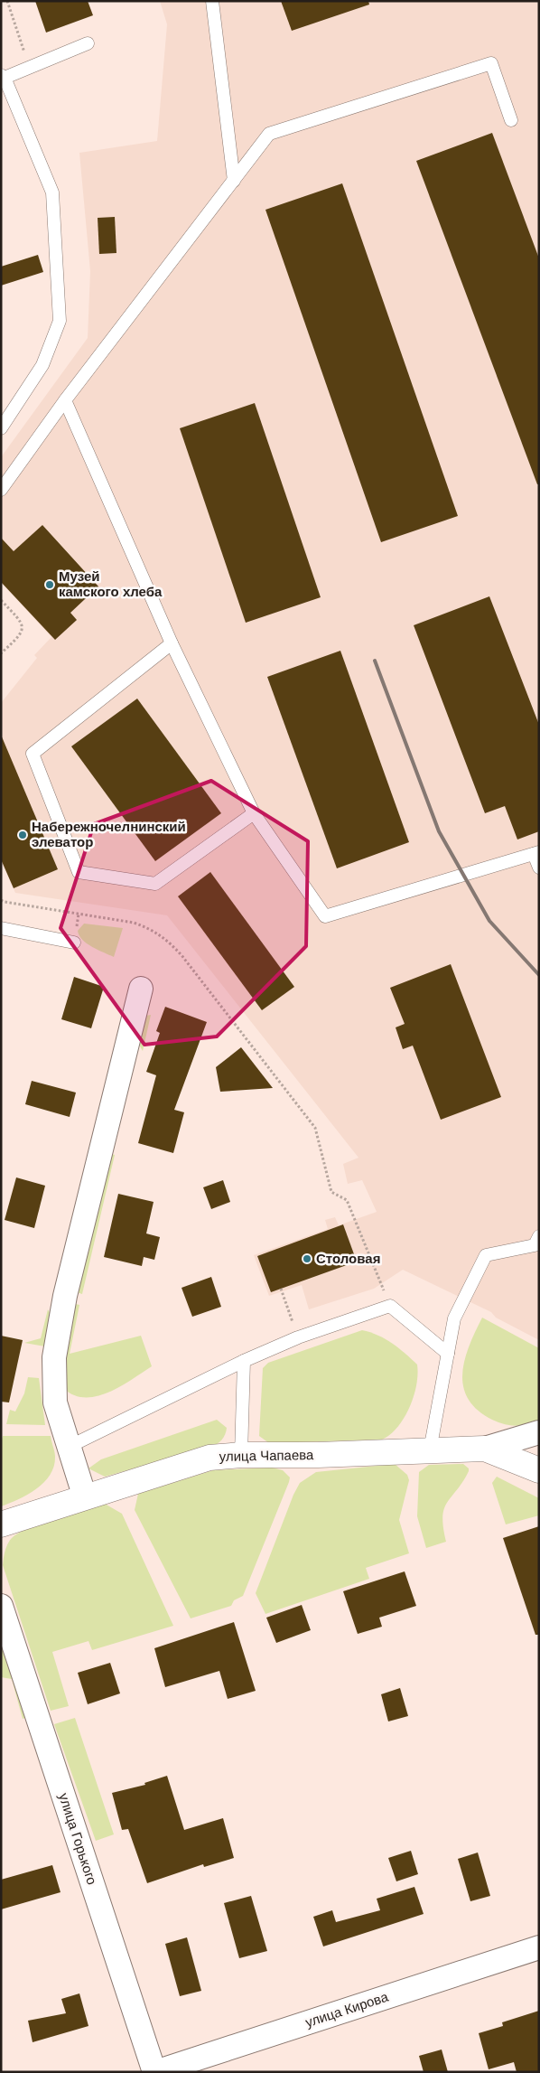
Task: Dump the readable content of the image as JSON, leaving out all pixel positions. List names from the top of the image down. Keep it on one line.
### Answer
{"streets":{"street":["улица Чапаева","улица Горького","улица Кирова"]},"crossings":[["улица Горького","улица Кирова"]],"places":["Музей камского хлеба","Набережночелнинский элеватор","Столовая"]}
